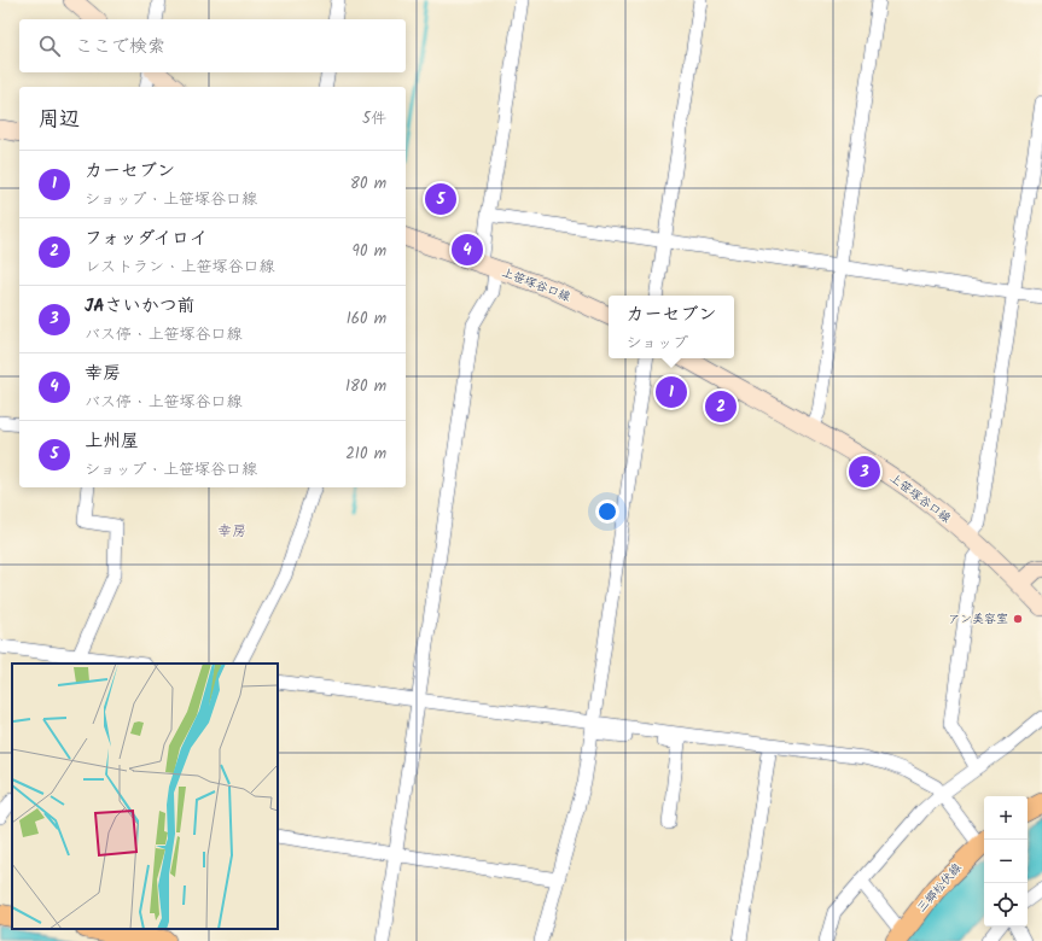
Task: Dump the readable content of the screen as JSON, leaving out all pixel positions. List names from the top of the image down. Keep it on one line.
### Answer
{"streets":{"main road":["上笹塚谷口線","三郷松伏線"]},"districts":["幸房"],"places":["アン美容室"],"page":{"search":"ここで検索","heading":["周辺","5件"],"list":[{"mark":"1","name":"カーセブン","note":"ショップ · 上笹塚谷口線","value":"80 m"},{"mark":"2","name":"フォッダイロイ","note":"レストラン · 上笹塚谷口線","value":"90 m"},{"mark":"3","name":"JAさいかつ前","note":"バス停 · 上笹塚谷口線","value":"160 m"},{"mark":"4","name":"幸房","note":"バス停 · 上笹塚谷口線","value":"180 m"},{"mark":"5","name":"上州屋","note":"ショップ · 上笹塚谷口線","value":"210 m"}],"pins":["5","4","1","2","3"],"popup":["カーセブン","ショップ"],"map_buttons":["+","−"]}}
